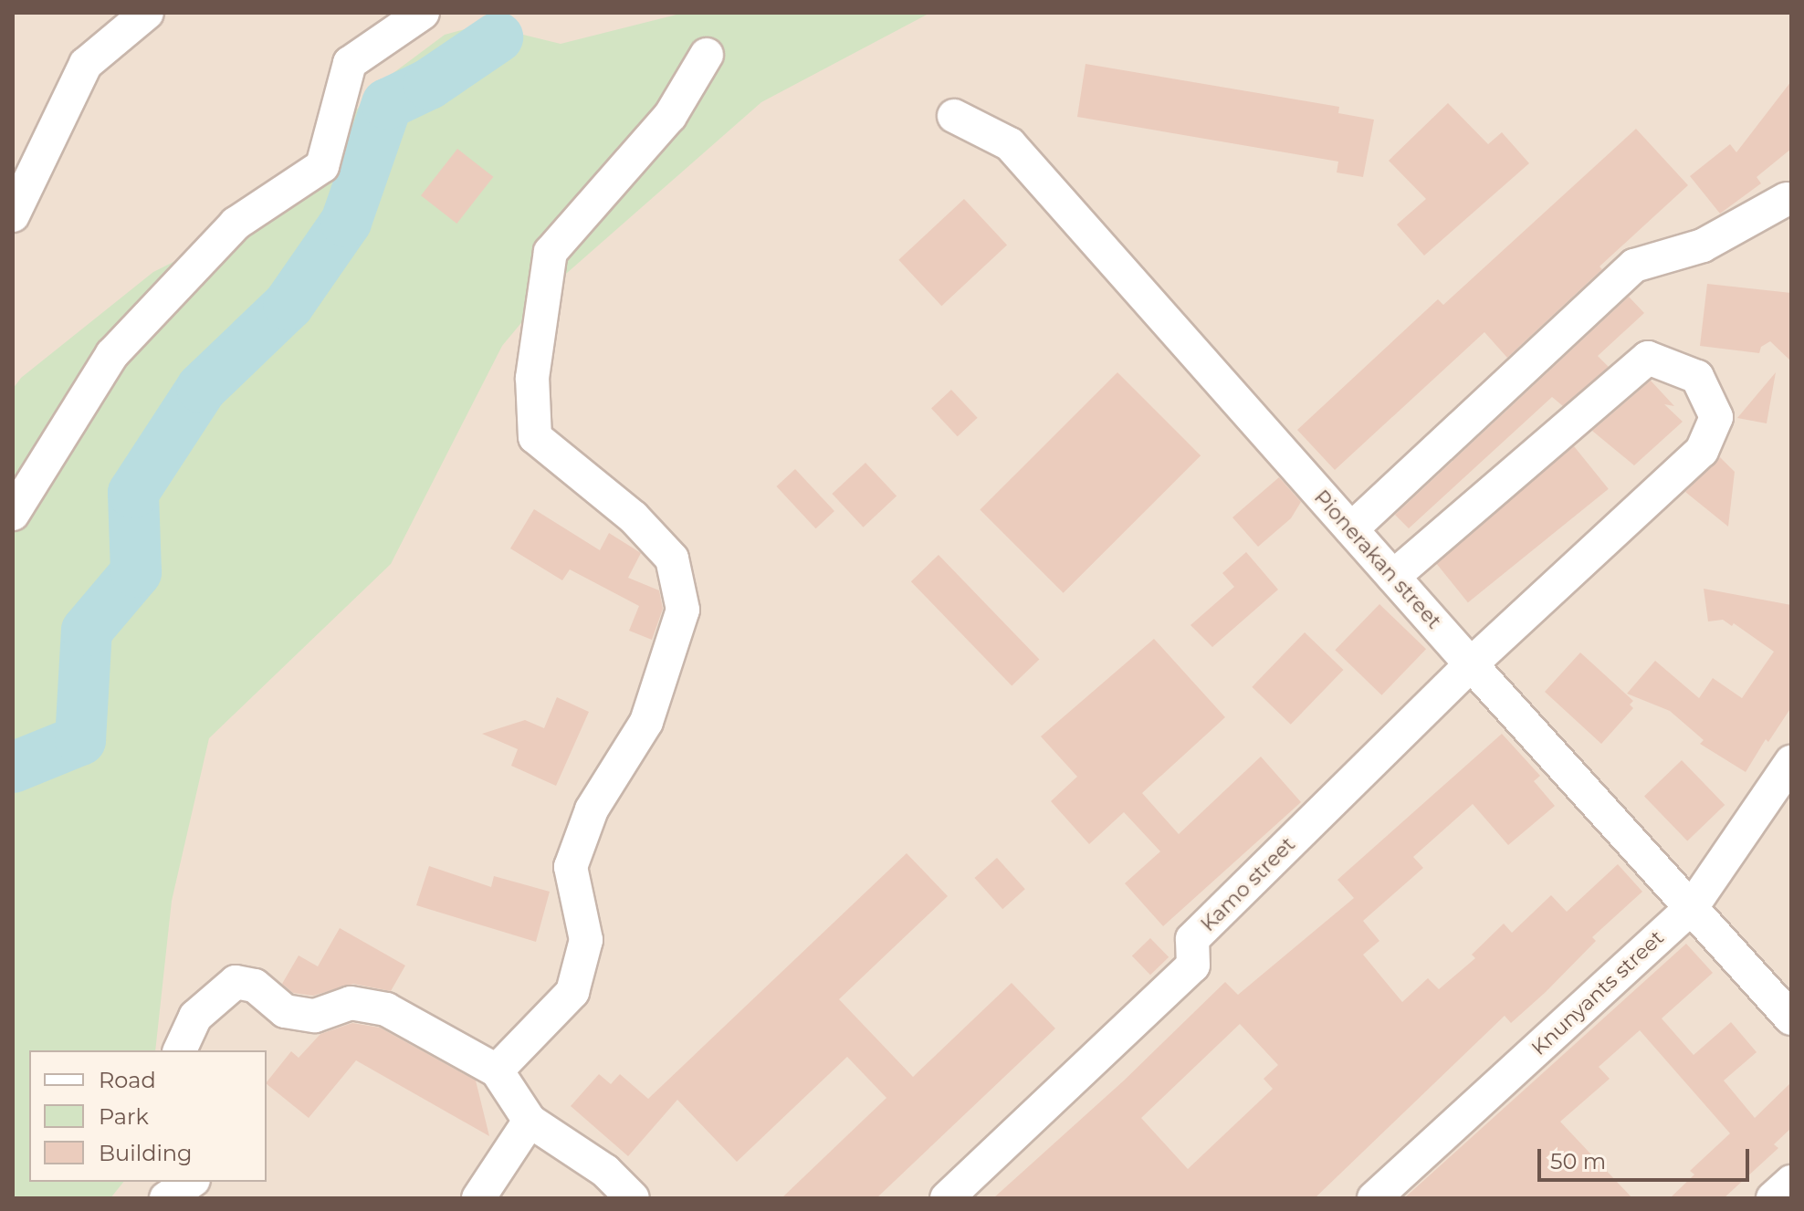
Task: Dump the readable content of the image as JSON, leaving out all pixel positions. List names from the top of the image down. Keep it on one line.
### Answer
{"streets":{"street":["Pionerakan street","Kamo street","Knunyants street"]},"crossings":[["Pionerakan street","Kamo street"],["Pionerakan street","Knunyants street"]],"legend":["Road","Park","Building"],"scale_bar":"50 m"}
